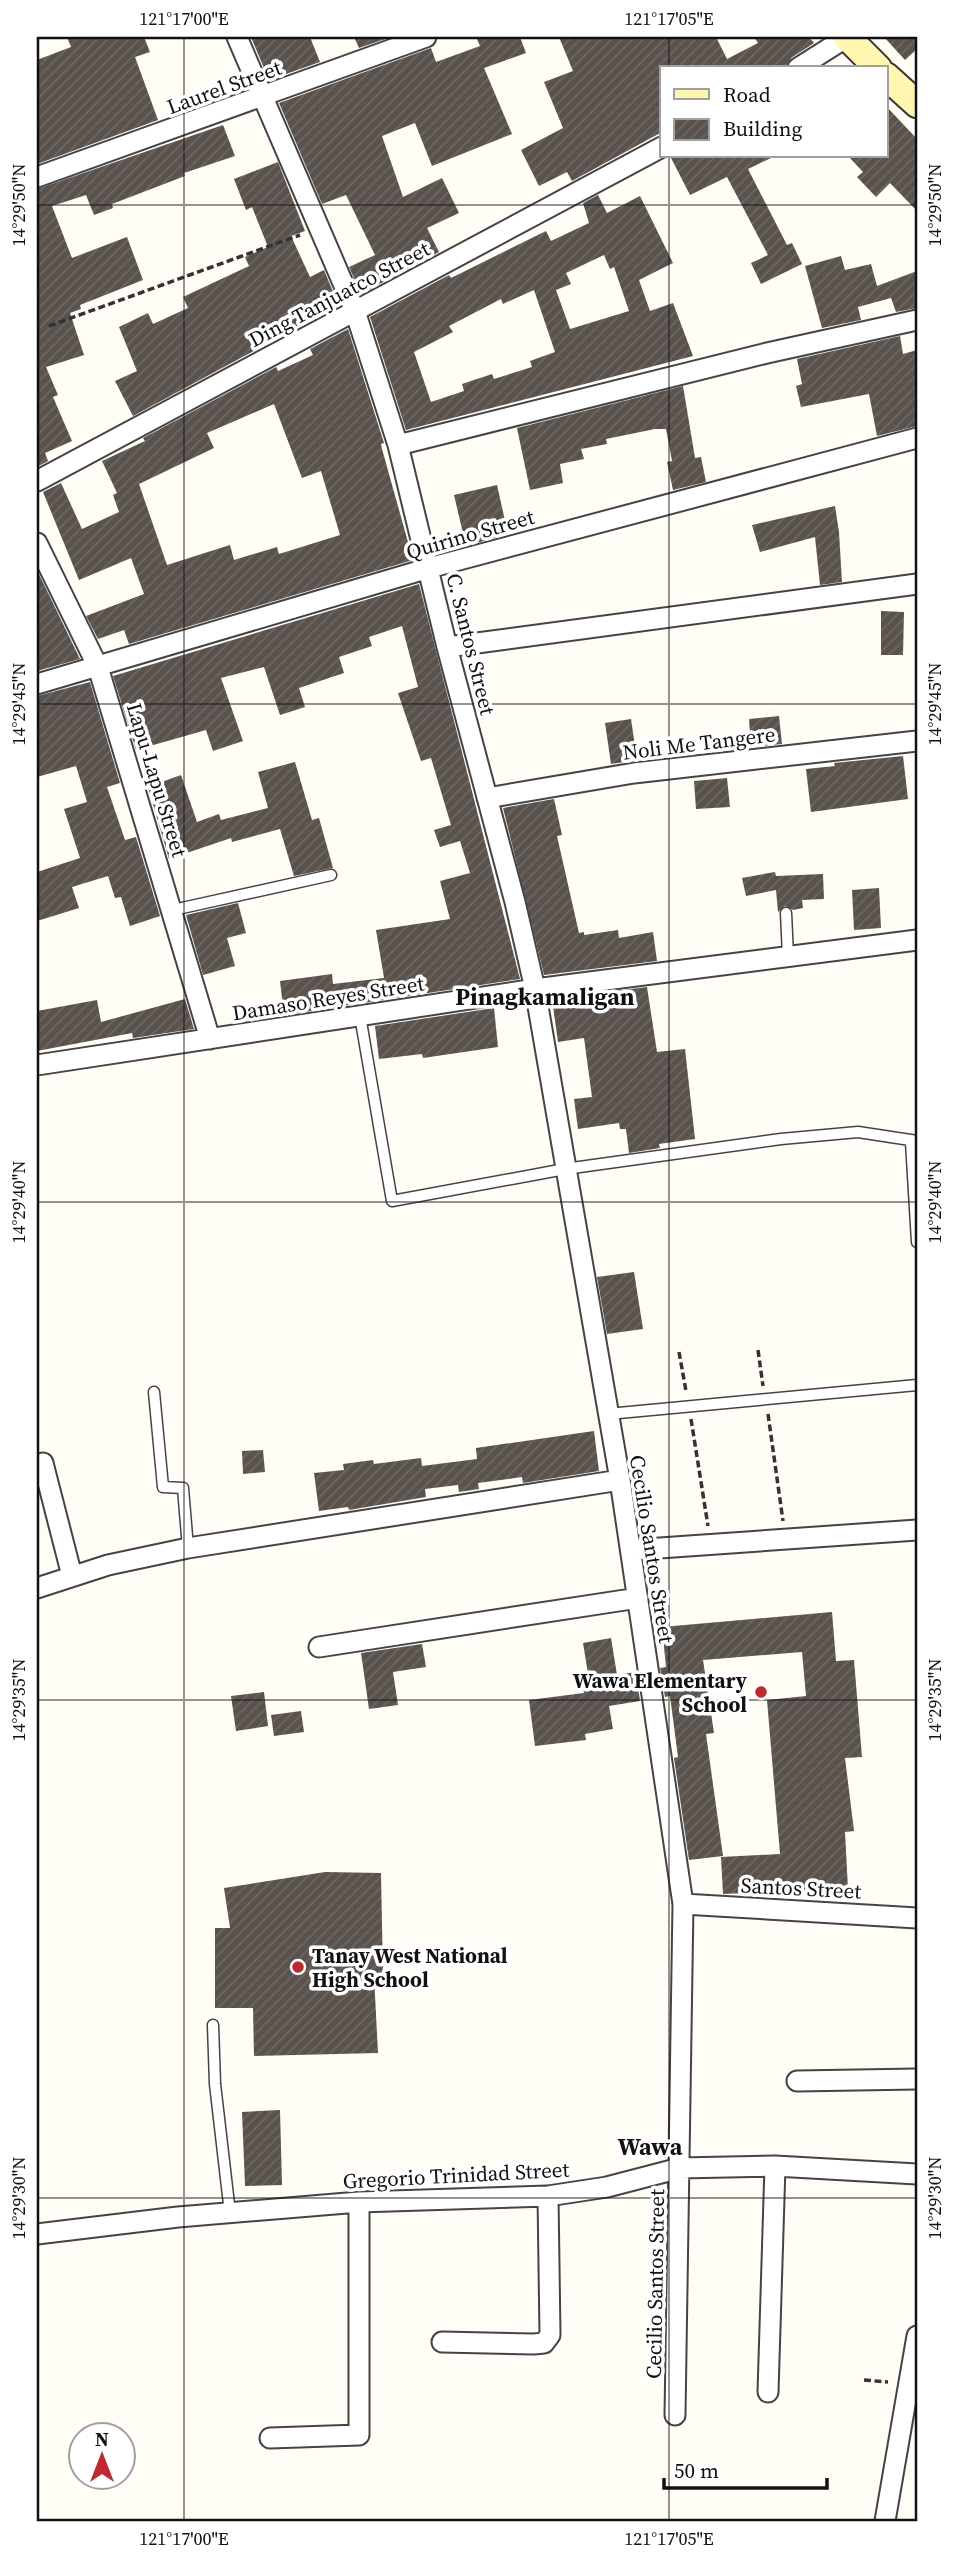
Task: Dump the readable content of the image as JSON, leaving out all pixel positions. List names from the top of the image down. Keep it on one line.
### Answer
{"streets":{"street":["Laurel Street","Ding Tanjuatco Street","Quirino Street","C. Santos Street","Noli Me Tangere","Lapu-Lapu Street","Damaso Reyes Street","Cecilio Santos Street","Santos Street","Gregorio Trinidad Street"]},"crossings":[["Laurel Street","C. Santos Street"],["Ding Tanjuatco Street","C. Santos Street"],["Quirino Street","C. Santos Street"],["Quirino Street","Lapu-Lapu Street"],["C. Santos Street","Noli Me Tangere"],["C. Santos Street","Damaso Reyes Street"],["C. Santos Street","Cecilio Santos Street"],["Lapu-Lapu Street","Damaso Reyes Street"],["Damaso Reyes Street","Cecilio Santos Street"],["Cecilio Santos Street","Santos Street"],["Cecilio Santos Street","Gregorio Trinidad Street"]],"districts":["Pinagkamaligan","Wawa"],"places":["Wawa Elementary School","Tanay West National High School"],"legend":["Road","Building"],"scale_bar":"50 m","north":"top","coordinates":["121°17'00\"E","121°17'05\"E","14°29'50\"N","14°29'45\"N","14°29'40\"N","14°29'35\"N","14°29'30\"N"]}
